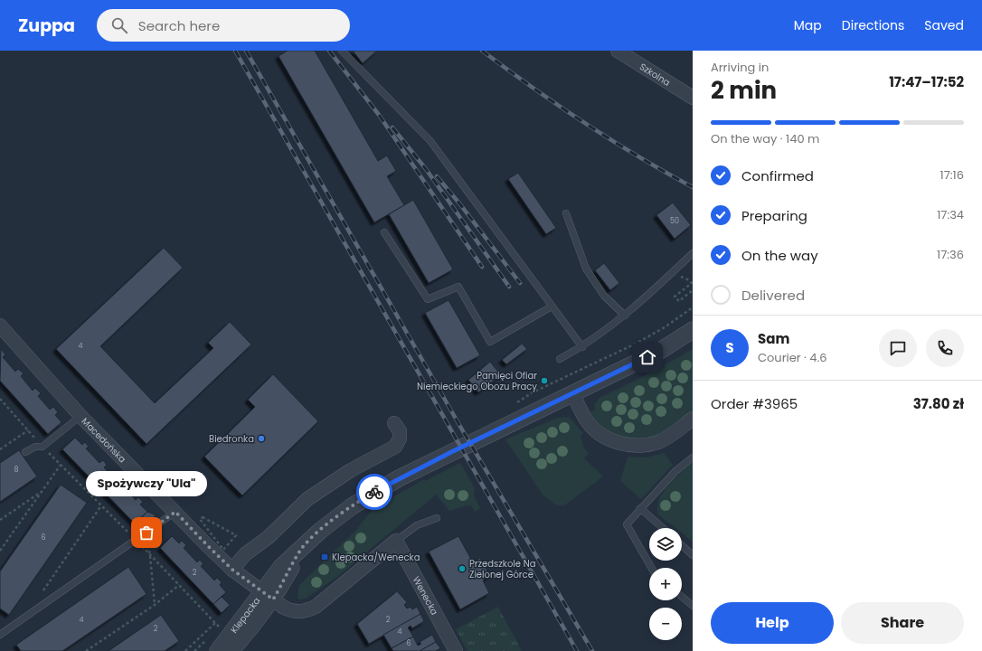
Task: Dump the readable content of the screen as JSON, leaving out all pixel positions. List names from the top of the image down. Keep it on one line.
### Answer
{"streets":{"street":["Szkolna","Macedońska","Wenecka","Klepacka"]},"crossings":[["Macedońska","Wenecka"],["Macedońska","Klepacka"]],"places":{"other":["Pamięci Ofiar Niemieckiego Obozu Pracy","Biedronka","Spożywczy \"Ula\"","Przedszkole Na Zielonej Górce"],"transit":["Klepacka/Wenecka"]},"house_numbers":["50","4","8","6","2","4","2","2","4","6"],"page":{"header":"Zuppa","search":"Search here","nav":["Map","Directions","Saved"],"heading":["2 min","Arriving in","17:47–17:52"],"panel":["Sam","Courier · 4.6","Order #3965","37.80 zł"],"bar":"On the way · 140 m","list":[["Confirmed","17:16"],["Preparing","17:34"],["On the way","17:36"],"Delivered"],"round":"S","bubble":"Spożywczy \"Ula\"","map_buttons":["+","−"],"buttons":["Help","Share"]}}
